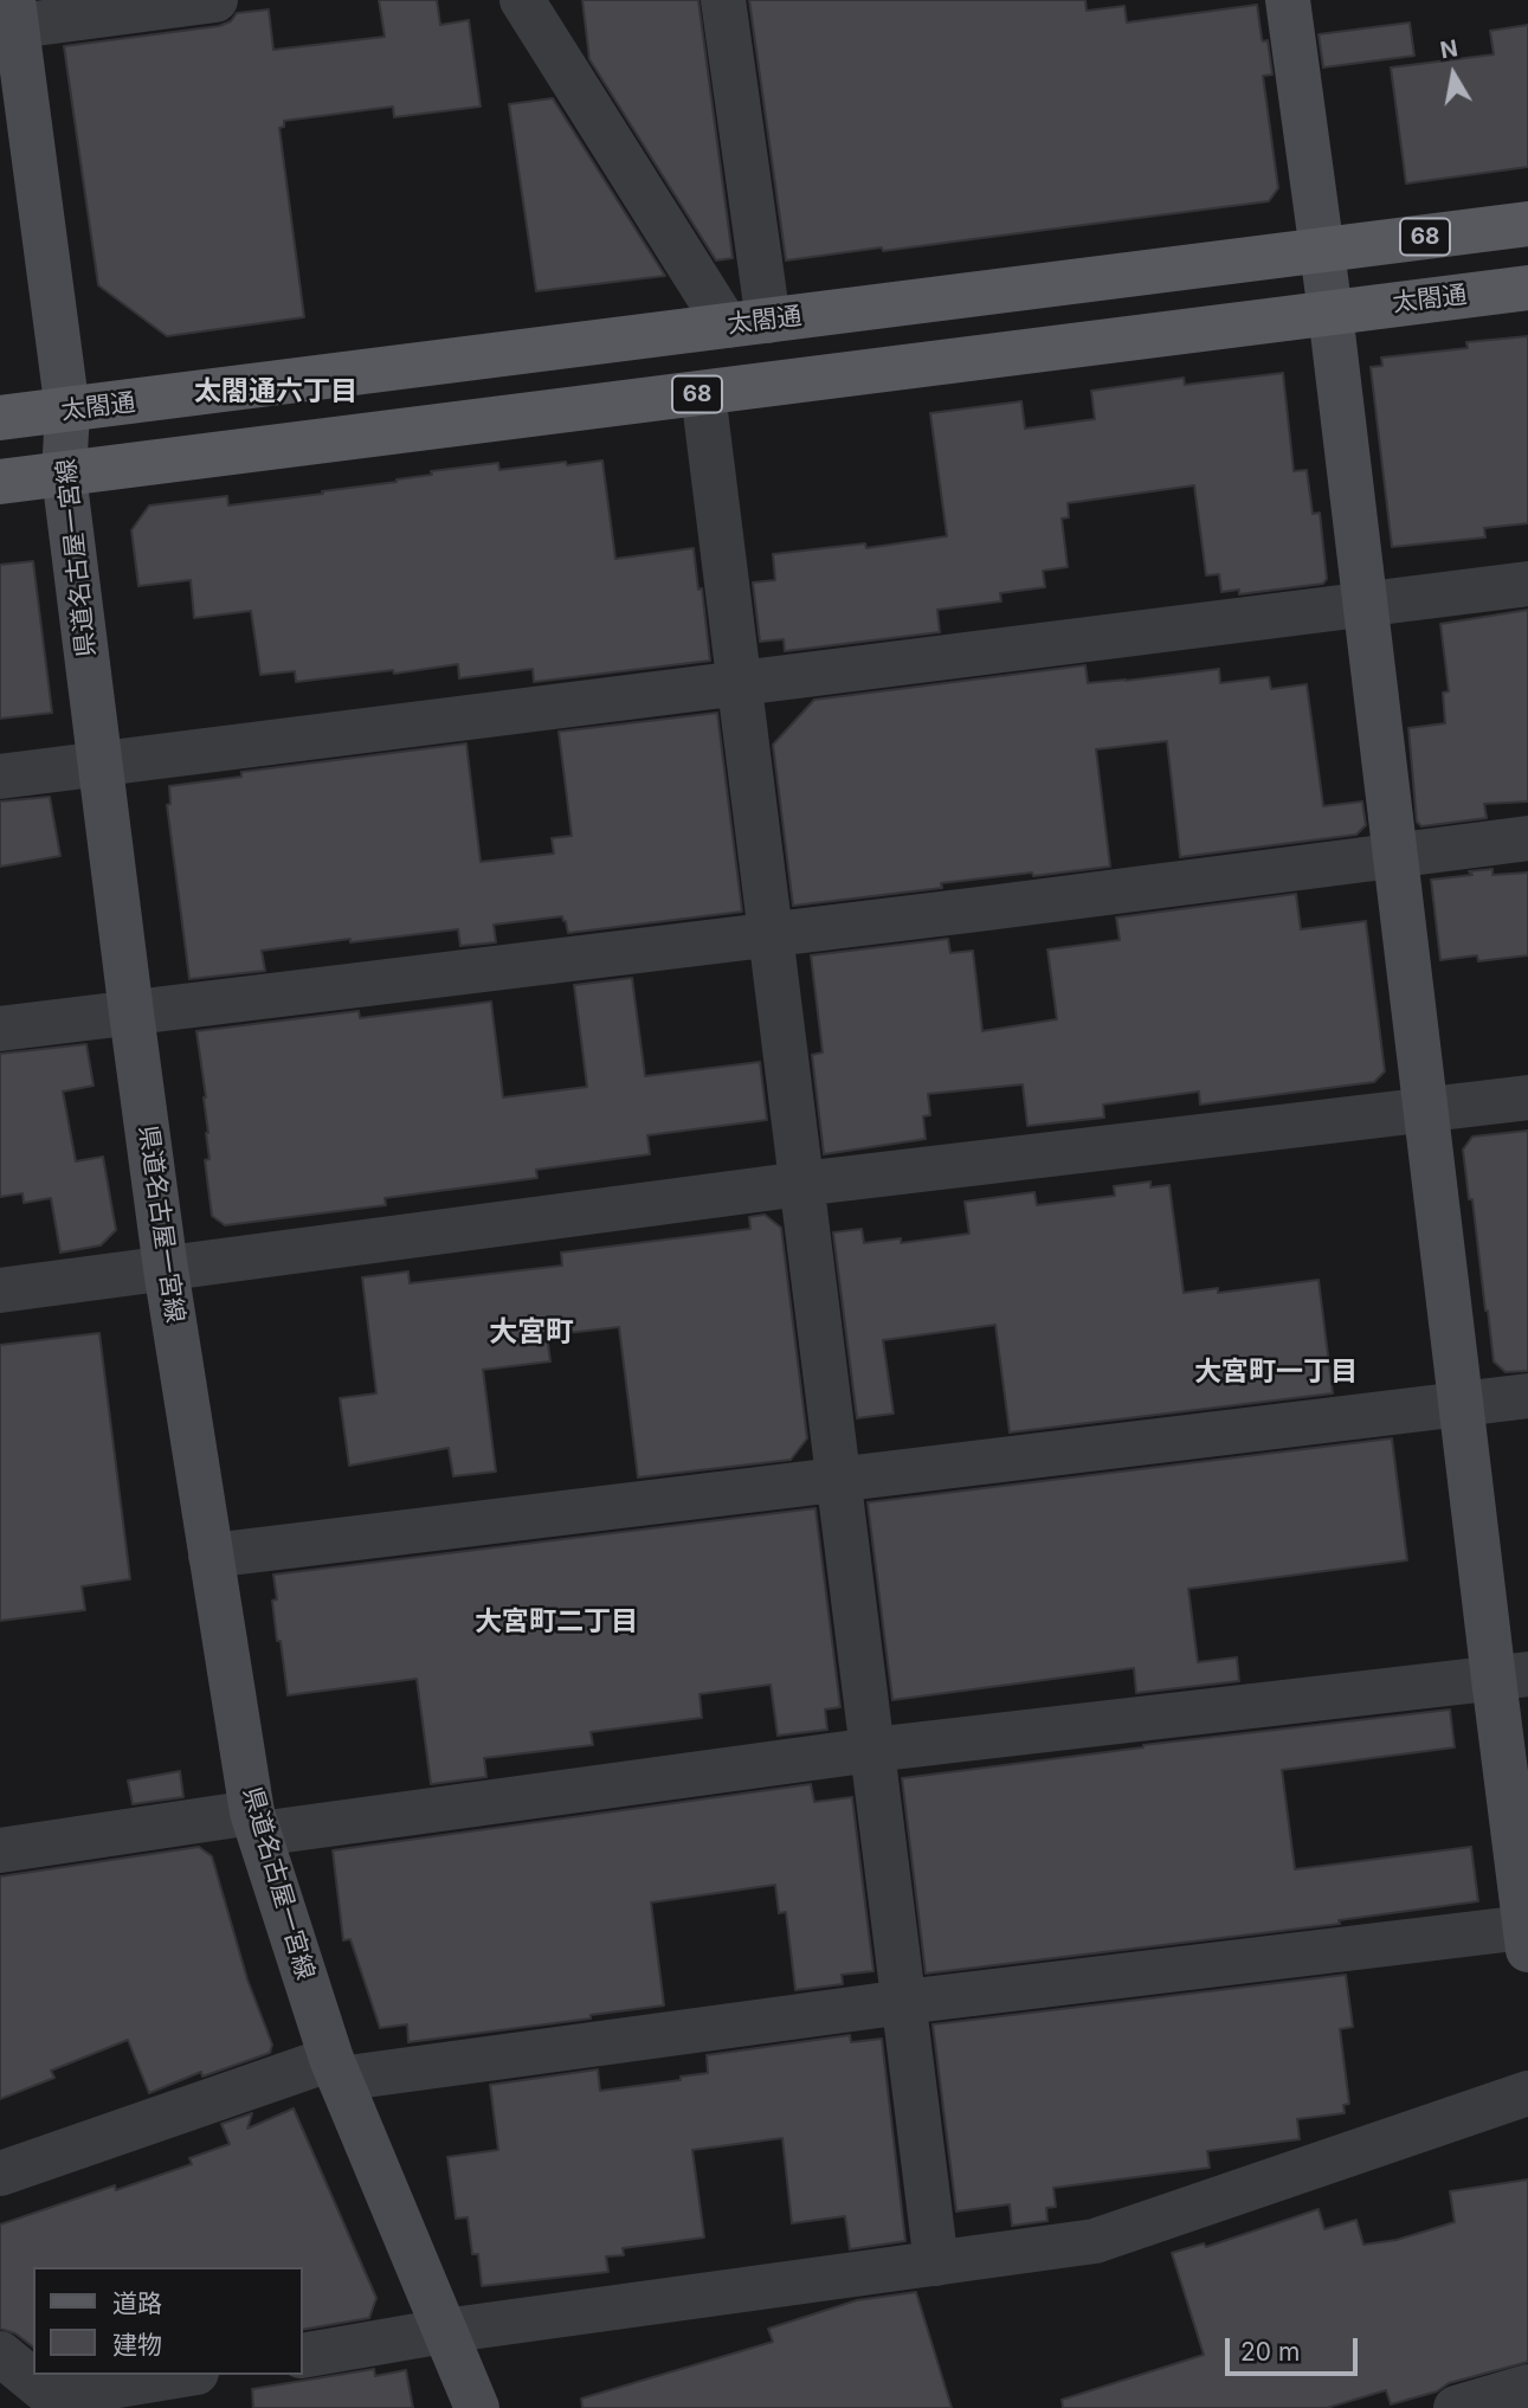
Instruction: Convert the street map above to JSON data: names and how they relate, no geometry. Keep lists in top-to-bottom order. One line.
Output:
{"streets":{"main road":["68","太閤通","県道名古屋一宮線"]},"crossings":[["太閤通","県道名古屋一宮線"]],"districts":["太閤通六丁目","大宮町","大宮町一丁目","大宮町二丁目"],"legend":["道路","建物"],"scale_bar":"20 m","north":"top"}
